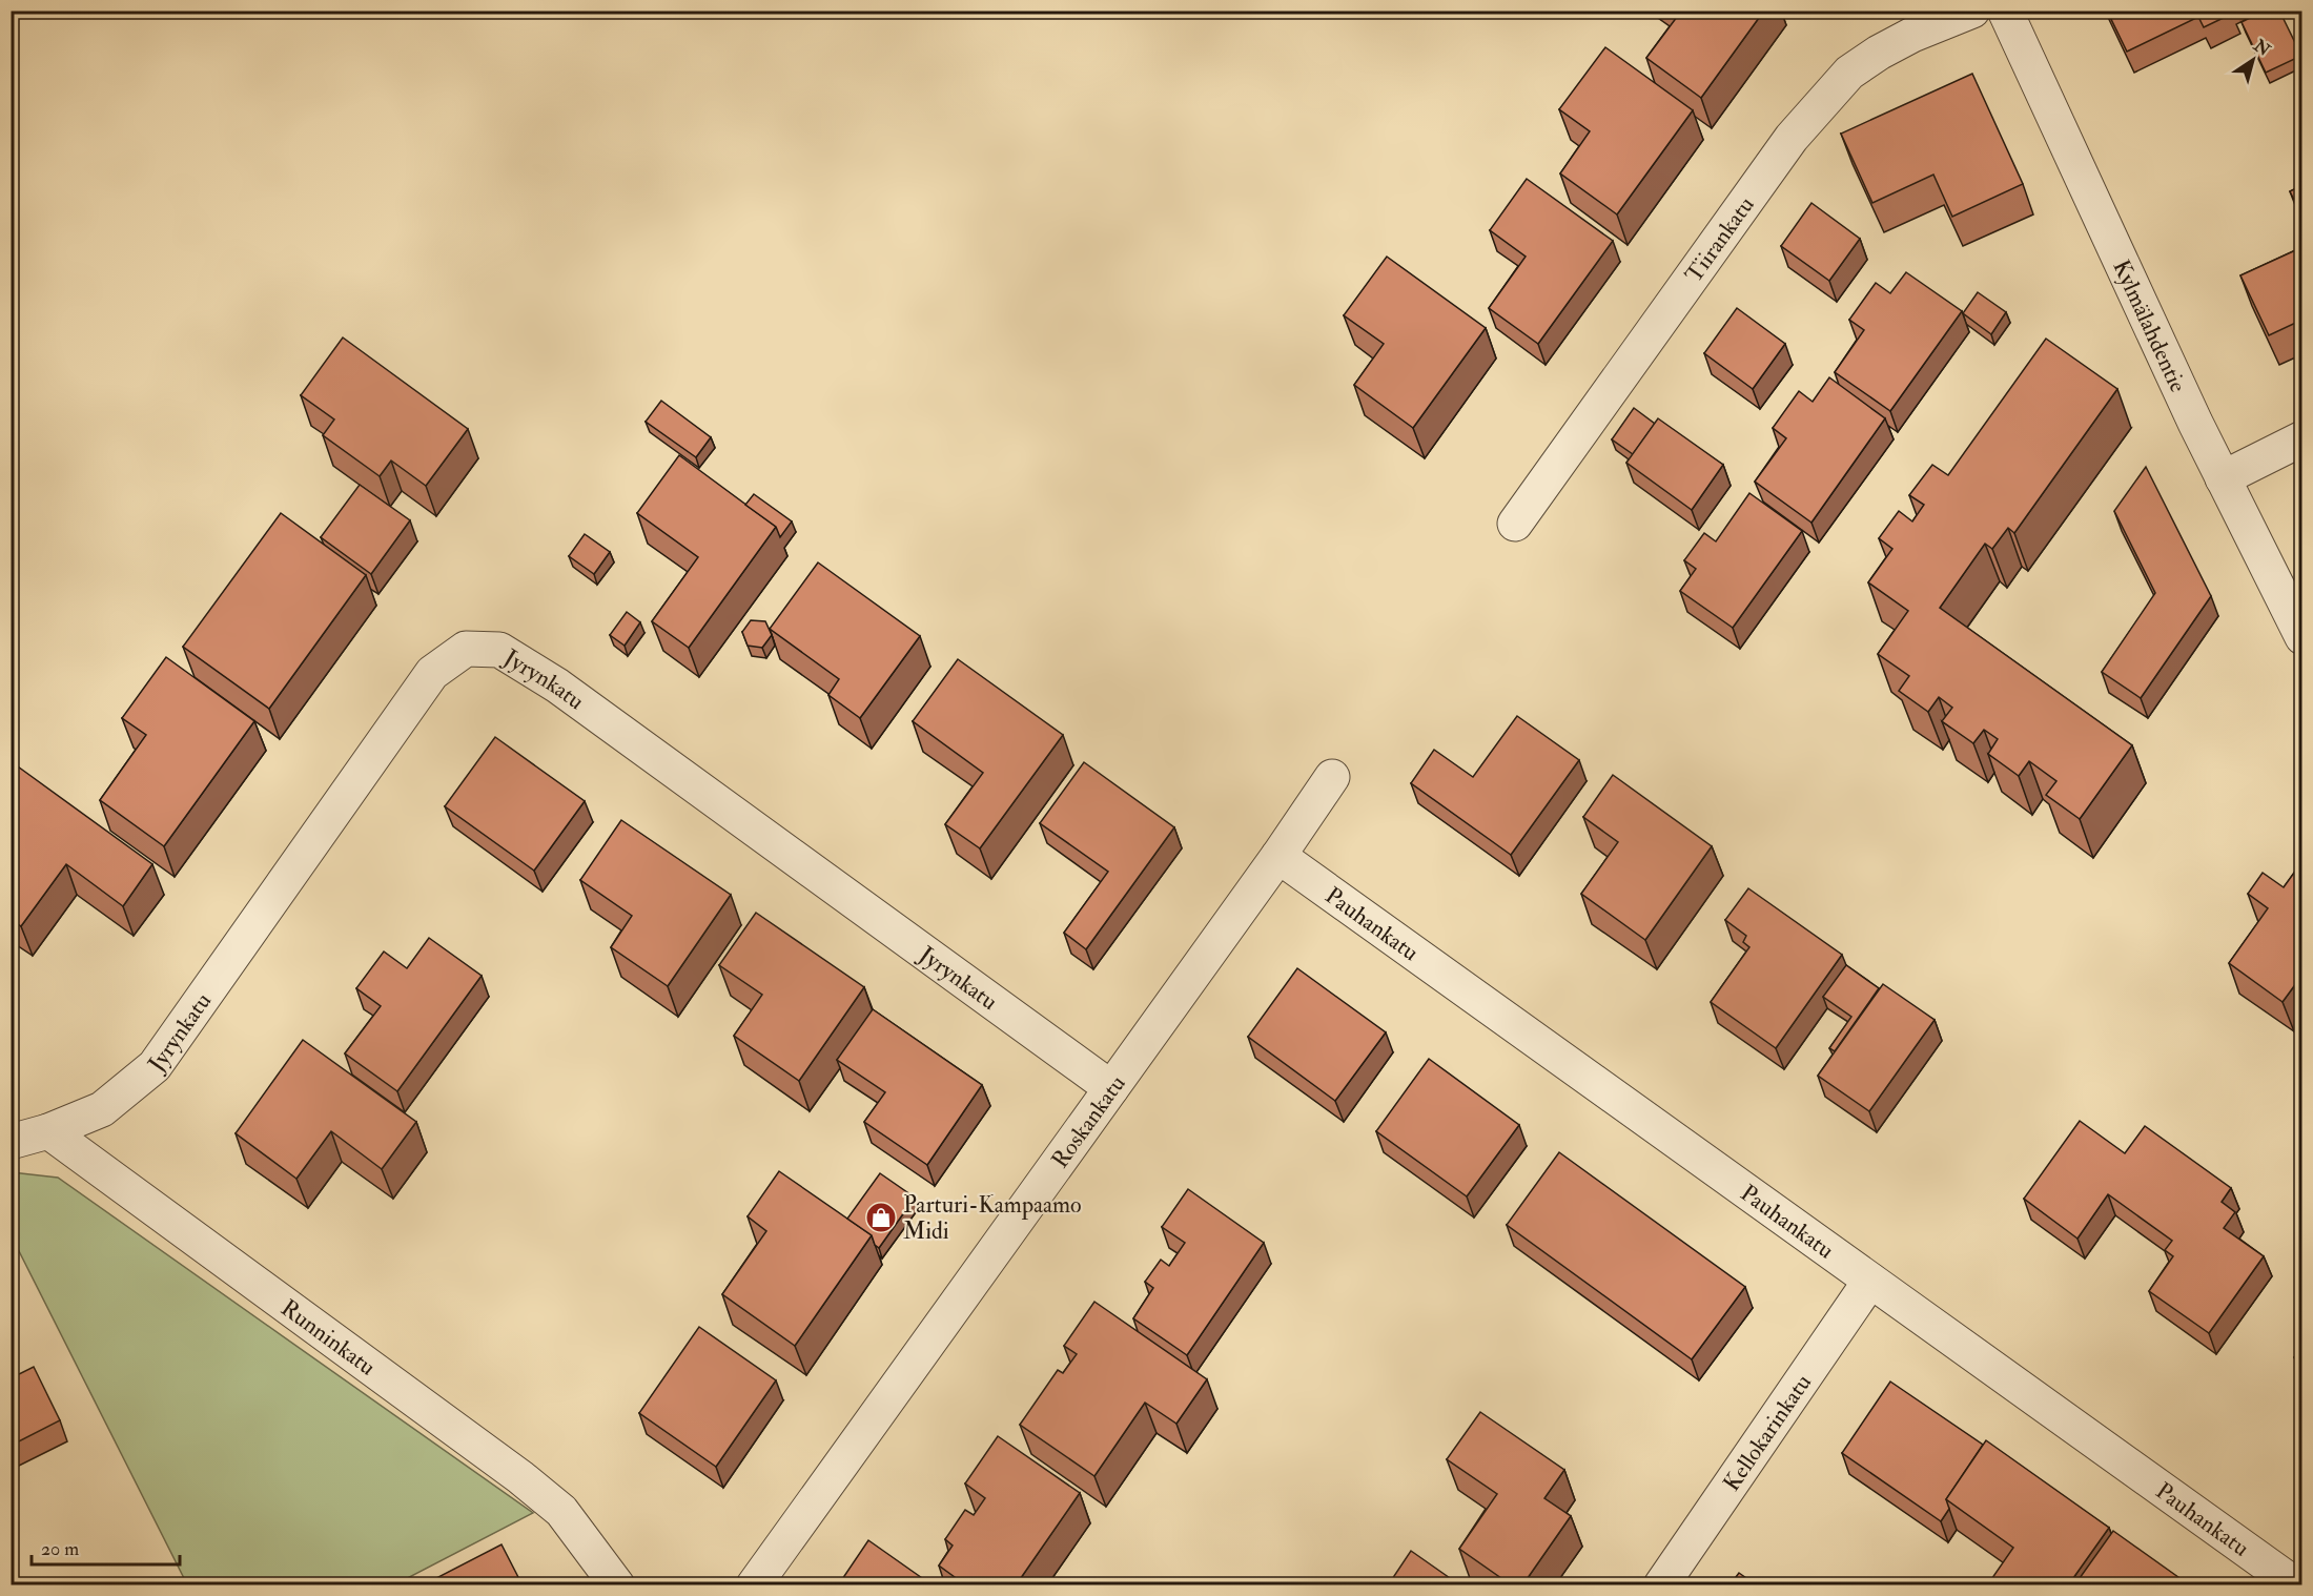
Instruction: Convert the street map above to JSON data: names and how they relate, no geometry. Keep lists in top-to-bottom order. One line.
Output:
{"streets":{"street":["Tiirankatu","Kylmälahdentie","Jyrynkatu","Pauhankatu","Roskankatu","Runninkatu","Kellokarinkatu"]},"crossings":[["Jyrynkatu","Roskankatu"],["Jyrynkatu","Runninkatu"],["Pauhankatu","Roskankatu"],["Pauhankatu","Kellokarinkatu"]],"places":{"shop":["Parturi-Kampaamo Midi"]},"scale_bar":"20 m","north":"top right"}
